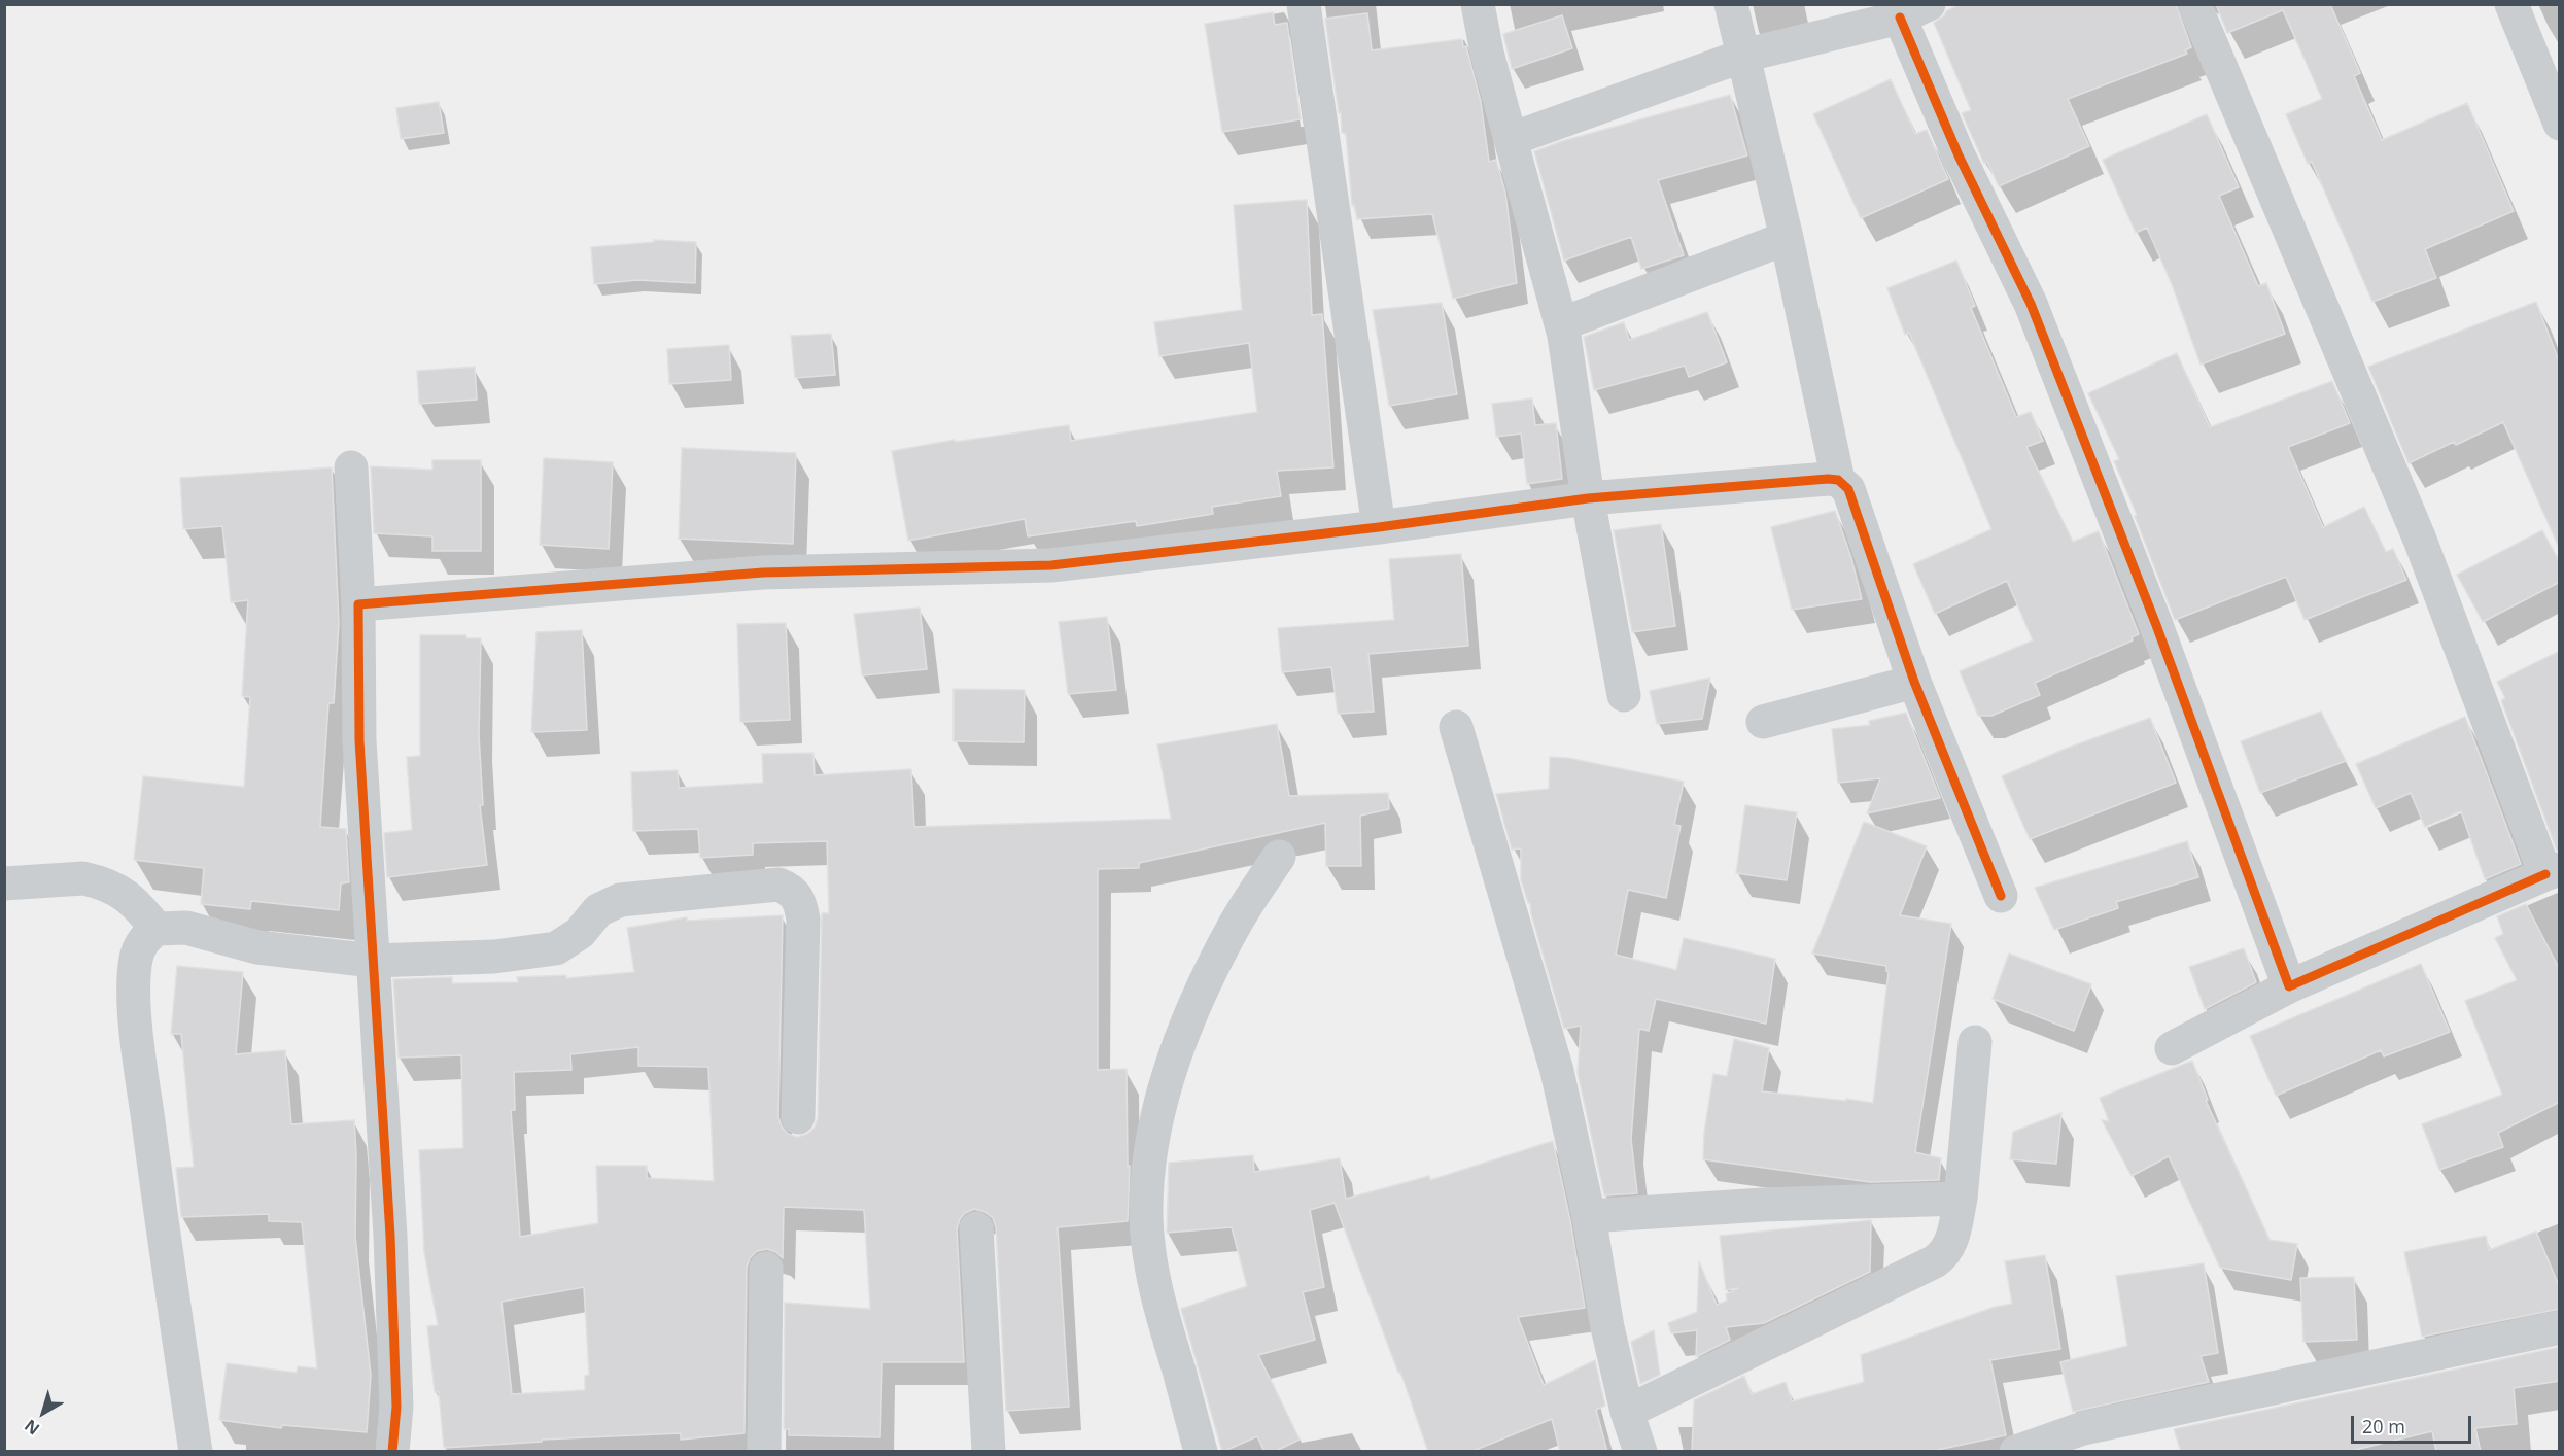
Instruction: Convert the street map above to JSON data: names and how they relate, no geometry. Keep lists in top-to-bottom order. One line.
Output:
{"scale_bar":"20 m","north":"bottom left"}
